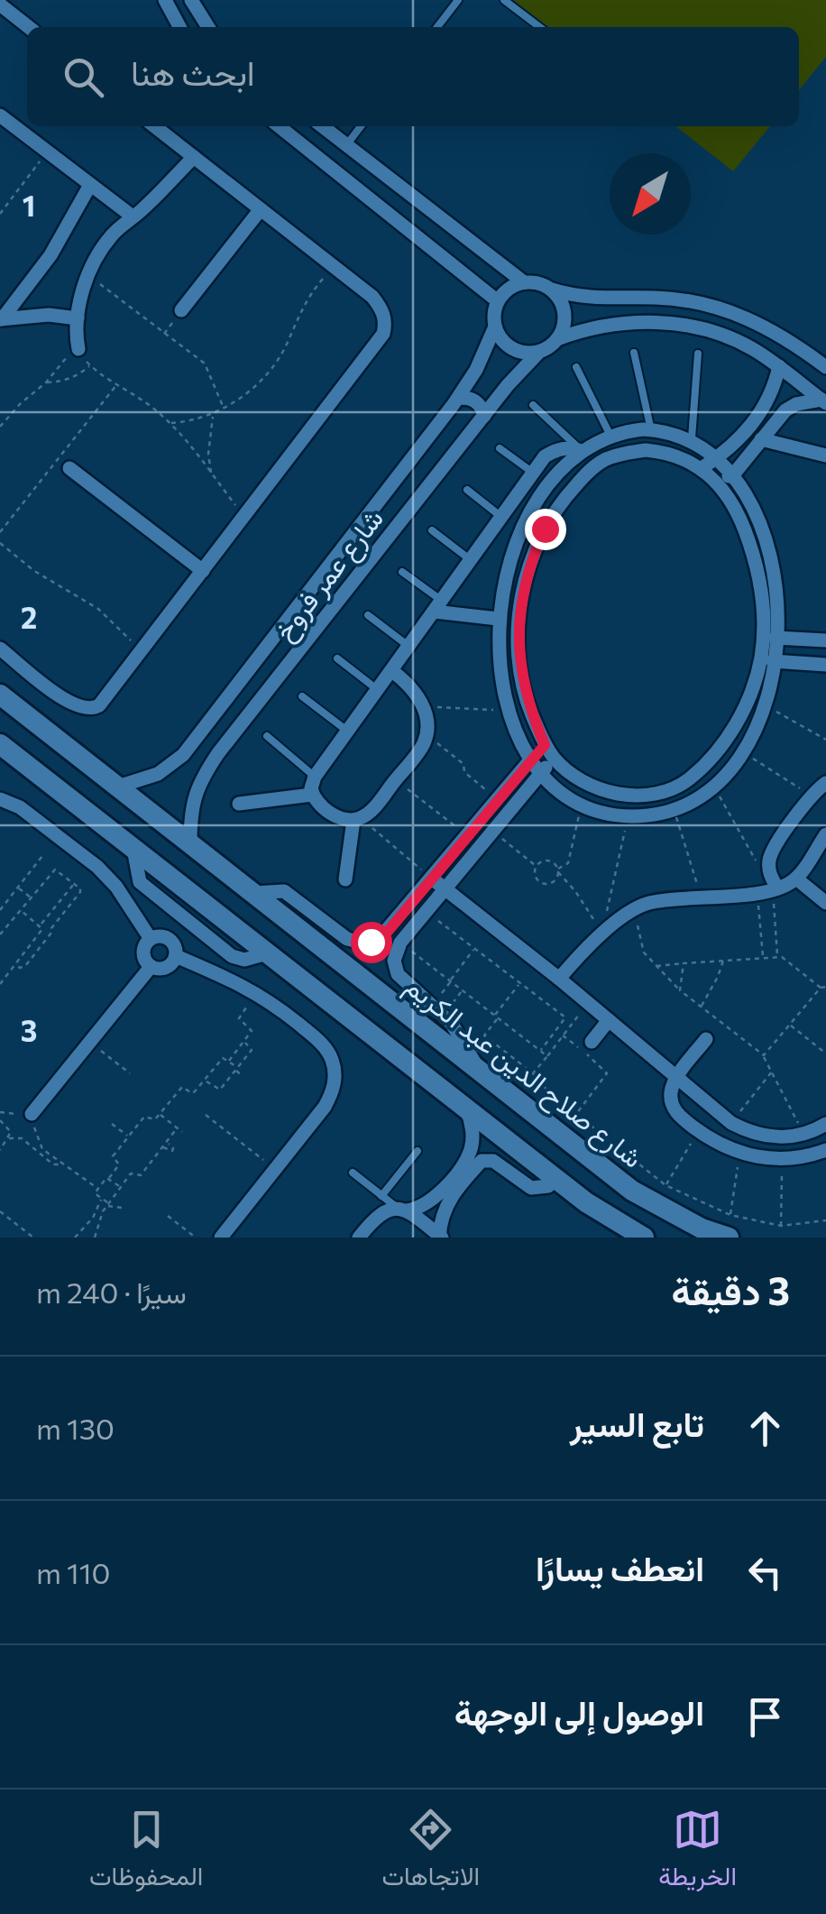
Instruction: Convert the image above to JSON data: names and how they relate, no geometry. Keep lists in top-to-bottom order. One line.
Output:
{"streets":{"main road":["شارع صلاح الدين عبد الكريم"],"street":["شارع عمر فروخ"]},"crossings":[["شارع عمر فروخ","شارع صلاح الدين عبد الكريم"]],"north":"bottom left","page":{"search":"ابحث هنا","heading":["3 دقيقة","سيرًا · 240 m"],"list":[["تابع السير","130 m"],["انعطف يسارًا","110 m"],"الوصول إلى الوجهة"],"nav":["الخريطة","الاتجاهات","المحفوظات"]},"grid":{"rows":["1","2","3"]}}
